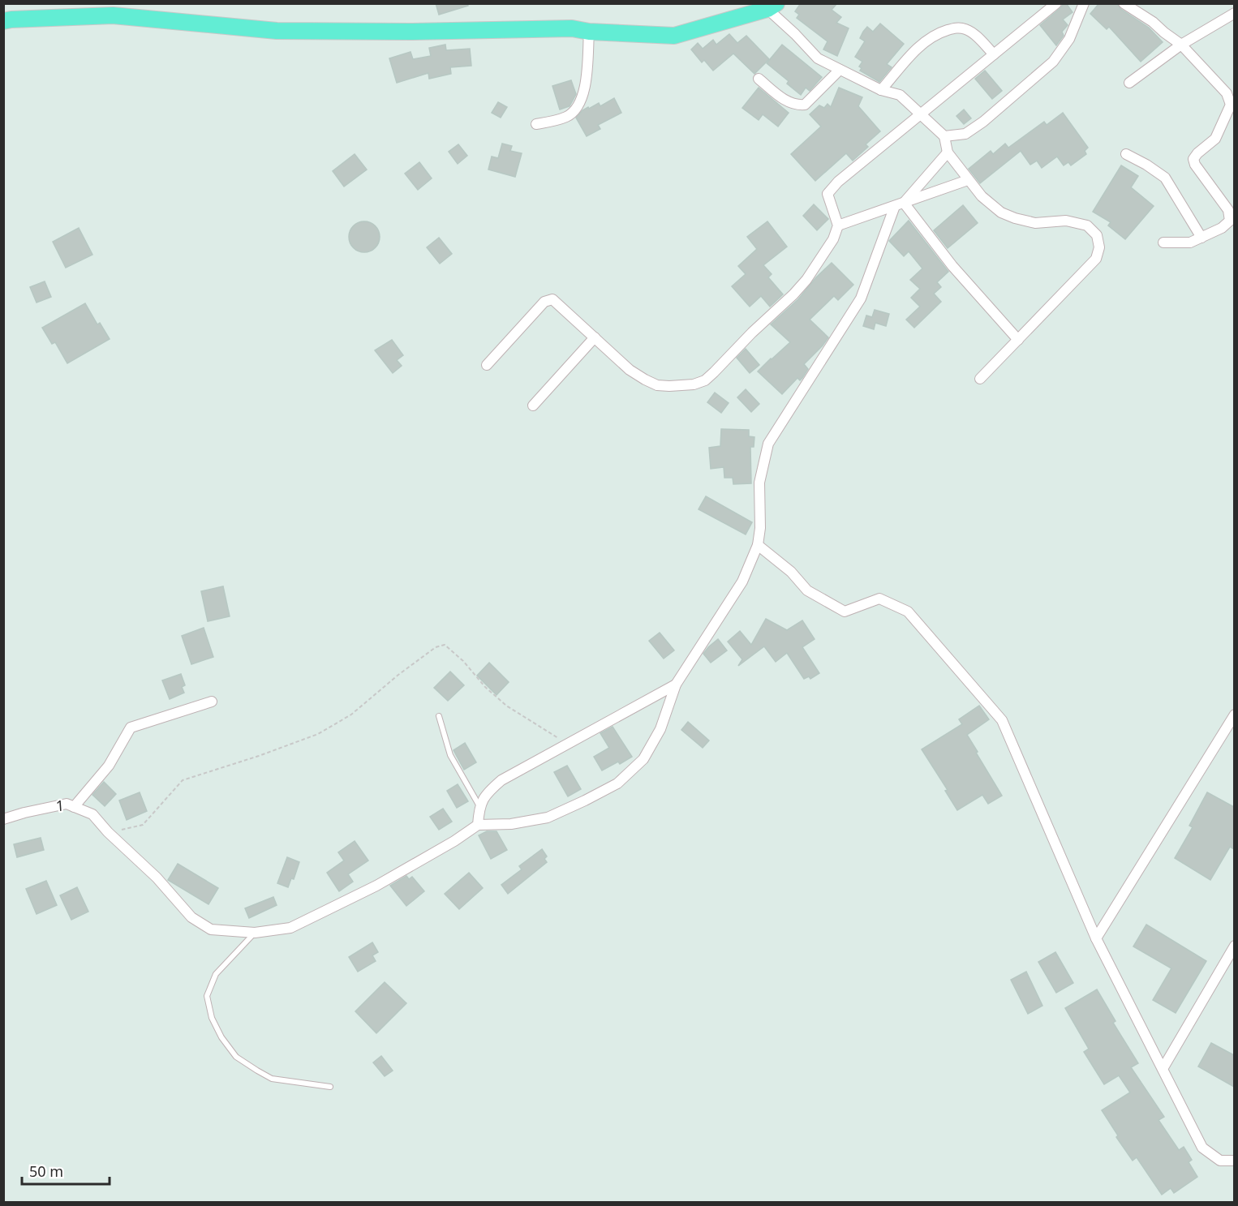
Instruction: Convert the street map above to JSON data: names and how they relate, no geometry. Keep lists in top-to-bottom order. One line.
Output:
{"streets":{"street":["1"]},"scale_bar":"50 m"}
